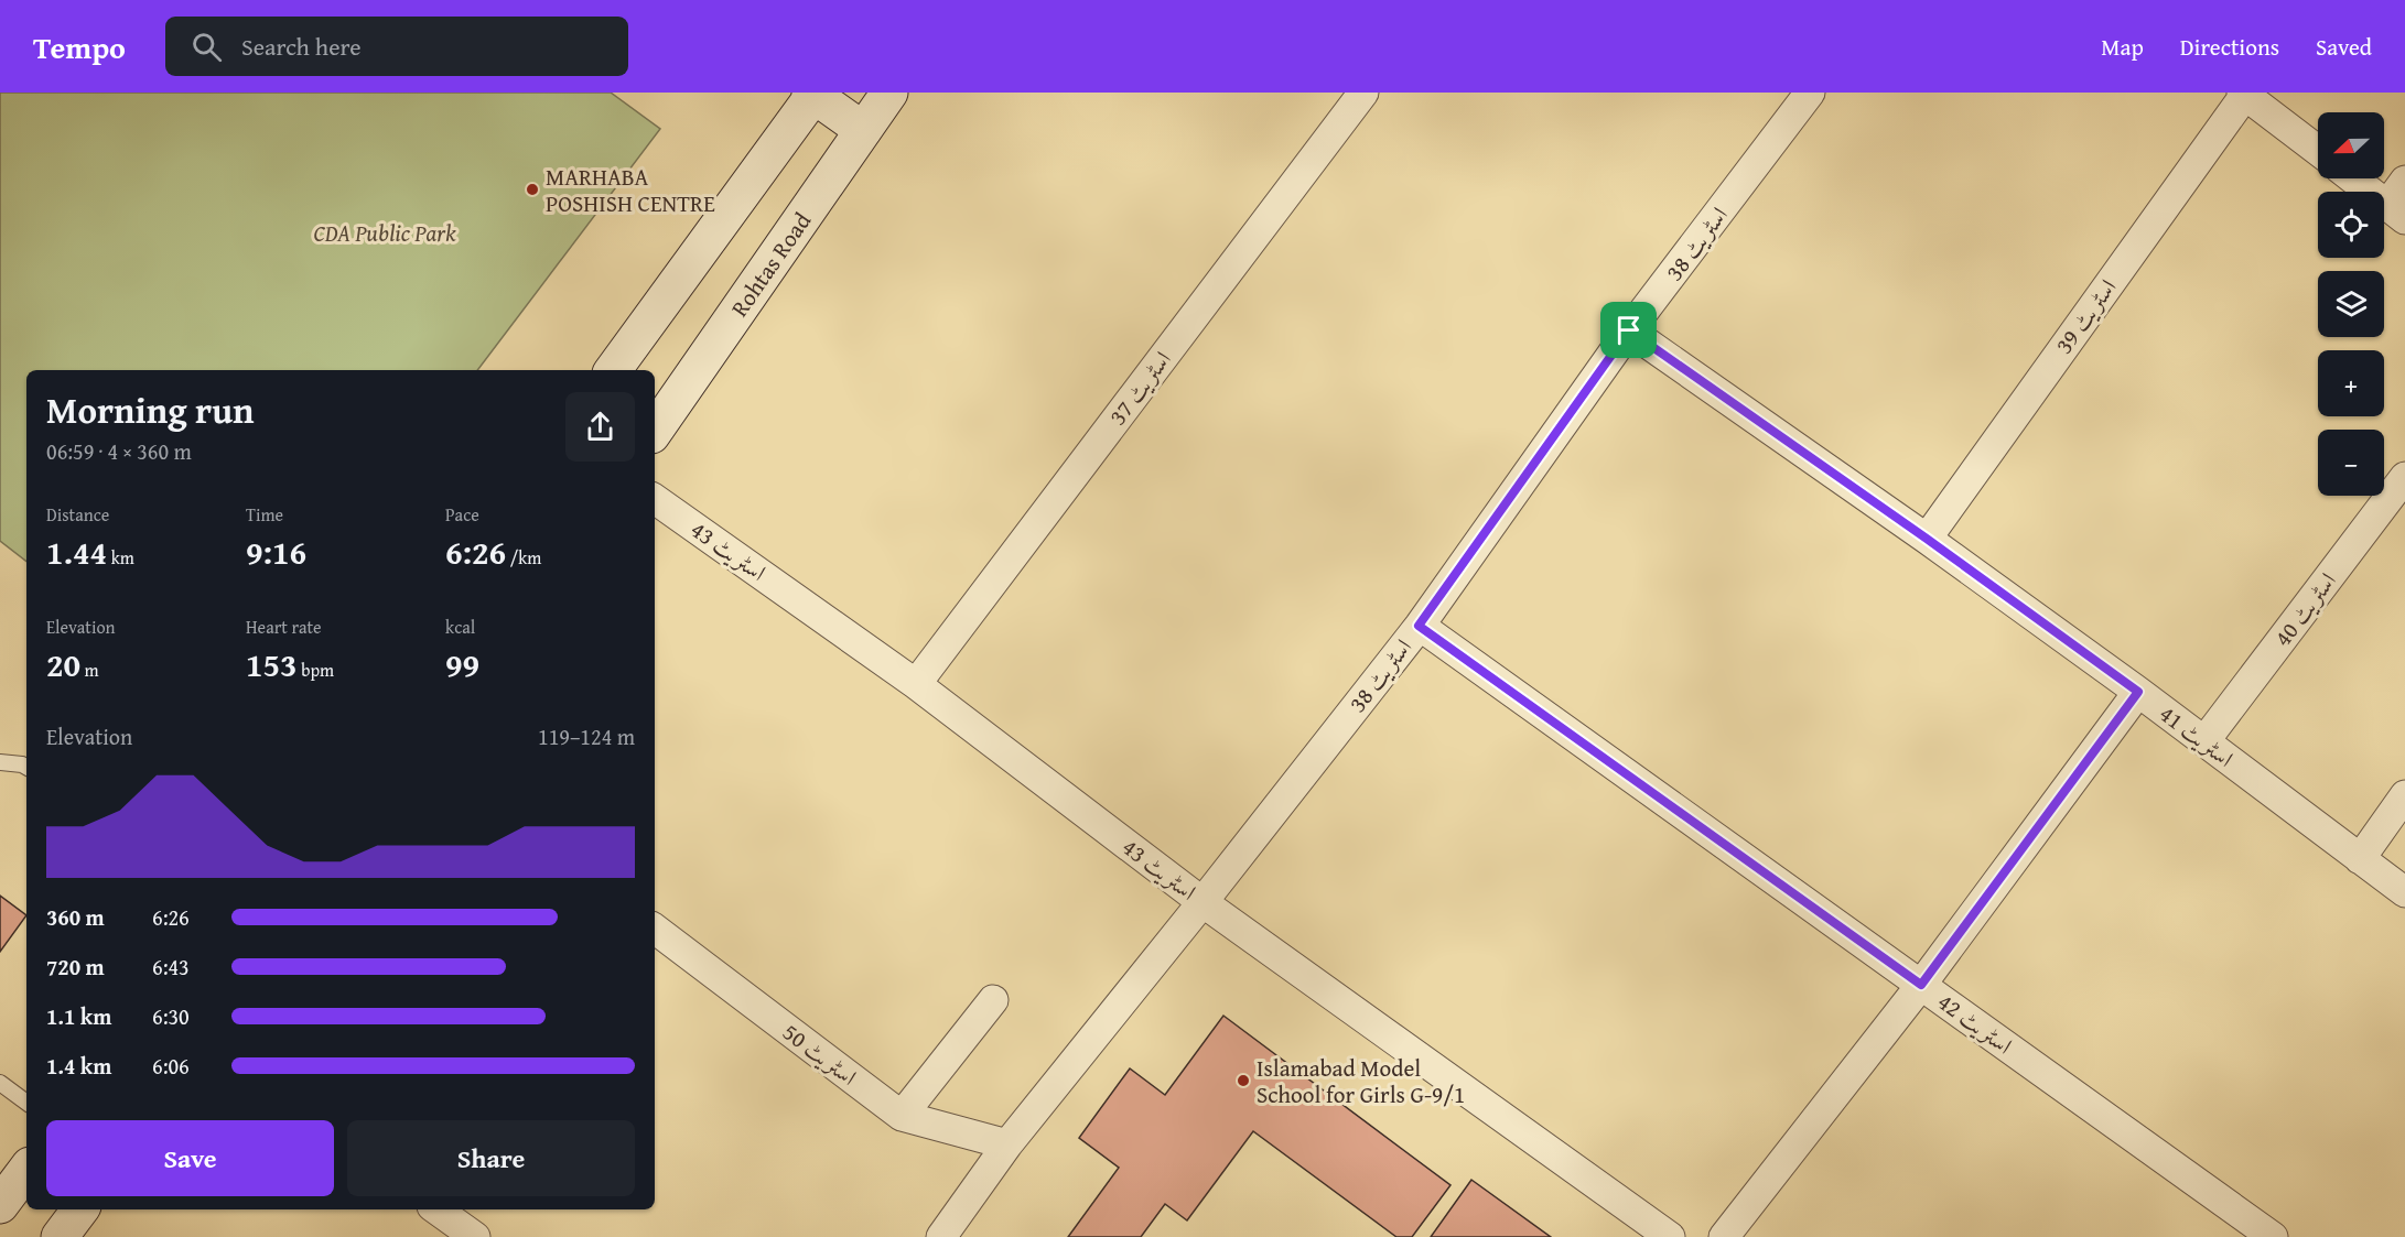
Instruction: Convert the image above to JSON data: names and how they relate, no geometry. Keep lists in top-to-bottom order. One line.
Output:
{"streets":{"main road":["Rohtas Road"],"street":["اسٹریٹ 38","اسٹریٹ 39","اسٹریٹ 37","اسٹریٹ 43","اسٹریٹ 40","اسٹریٹ 41","اسٹریٹ 42","اسٹریٹ 50"]},"crossings":[["اسٹریٹ 38","اسٹریٹ 43"],["اسٹریٹ 38","اسٹریٹ 41"],["اسٹریٹ 38","اسٹریٹ 42"],["اسٹریٹ 38","اسٹریٹ 50"],["اسٹریٹ 39","اسٹریٹ 41"],["اسٹریٹ 37","اسٹریٹ 43"],["اسٹریٹ 40","اسٹریٹ 41"]],"parks":["CDA Public Park"],"places":["MARHABA POSHISH CENTRE","Islamabad Model School for Girls G-9/1"],"north":"left","page":{"header":"Tempo","search":"Search here","nav":["Map","Directions","Saved"],"map_buttons":["+","−"],"heading":["Morning run","06:59 · 4 × 360 m"],"stats":[["Distance","1.44 km"],["Time","9:16"],["Pace","6:26 /km"],["Elevation","20 m"],["Heart rate","153 bpm"],["kcal","99"]],"chart":["Elevation","119–124 m"],"list":[{"name":"360 m","note":"6:26"},{"name":"720 m","note":"6:43"},{"name":"1.1 km","note":"6:30"},{"name":"1.4 km","note":"6:06"}],"buttons":["Save","Share"]}}
